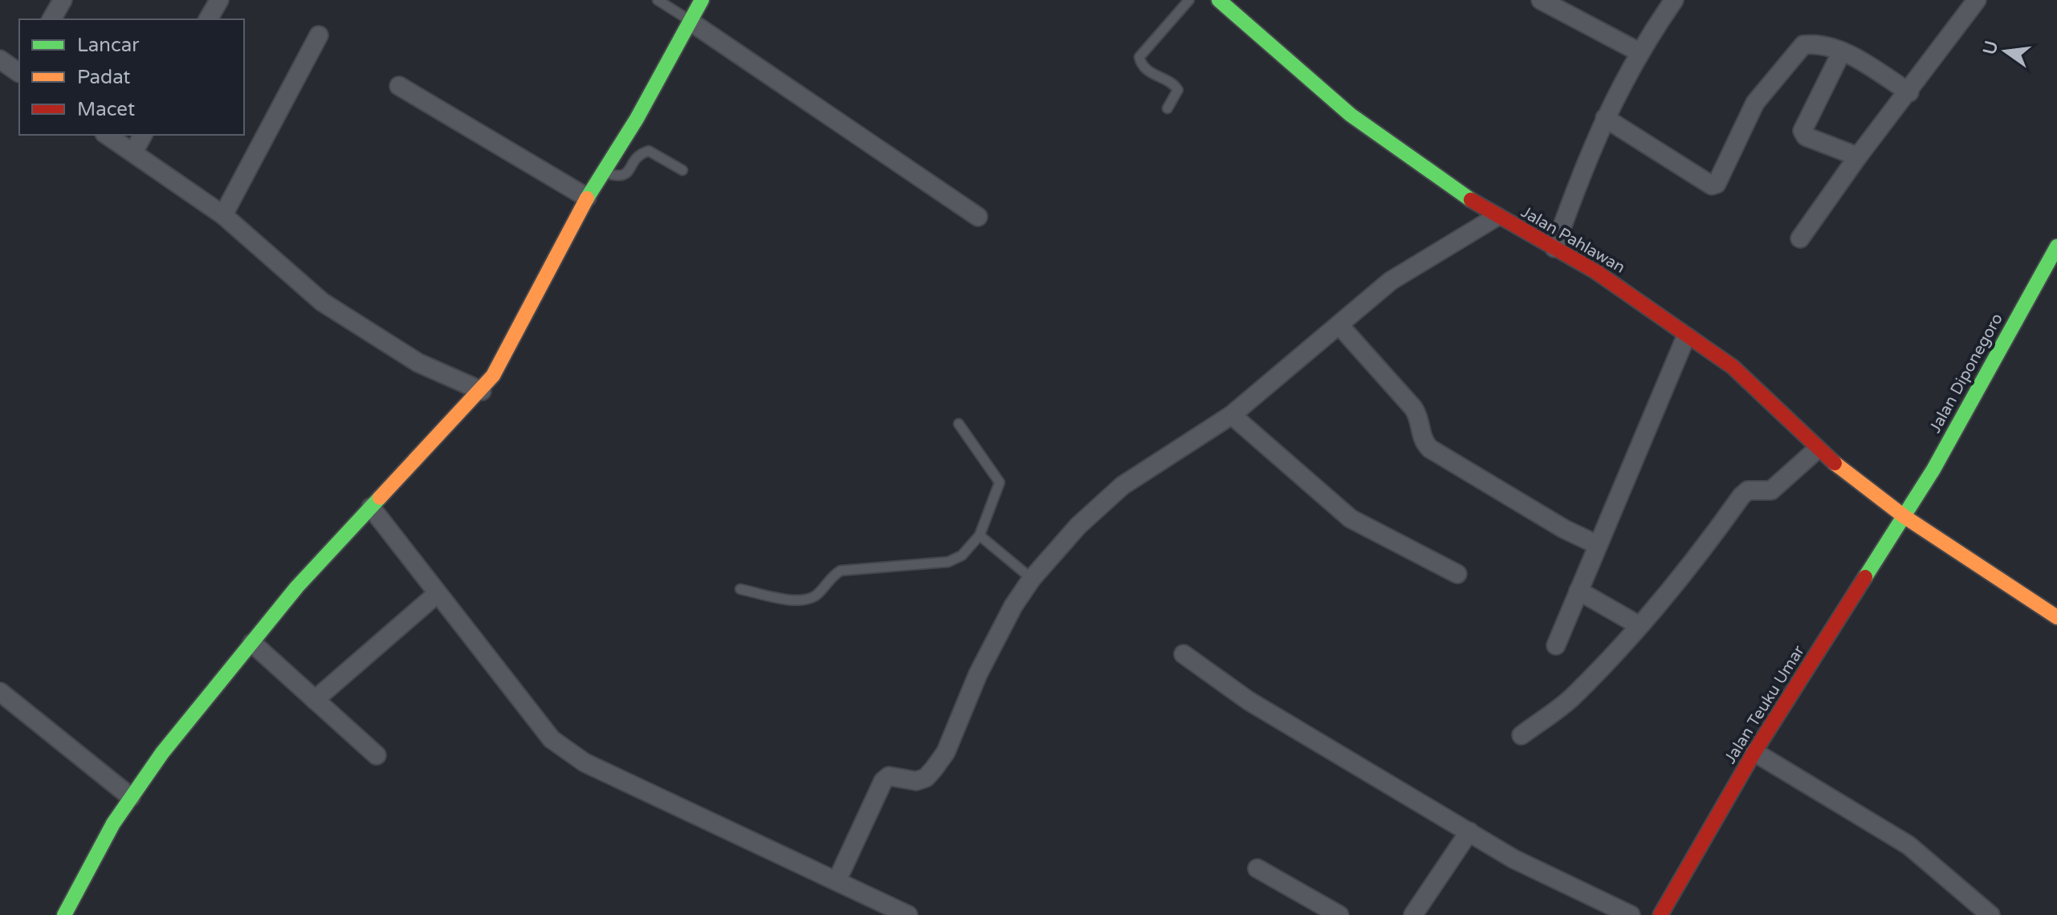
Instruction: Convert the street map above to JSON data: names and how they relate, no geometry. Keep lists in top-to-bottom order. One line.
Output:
{"streets":{"main road":["Jalan Pahlawan","Jalan Diponegoro","Jalan Teuku Umar"]},"crossings":[["Jalan Pahlawan","Jalan Diponegoro"],["Jalan Pahlawan","Jalan Teuku Umar"],["Jalan Diponegoro","Jalan Teuku Umar"]],"legend":["Lancar","Padat","Macet"],"north":"left"}
